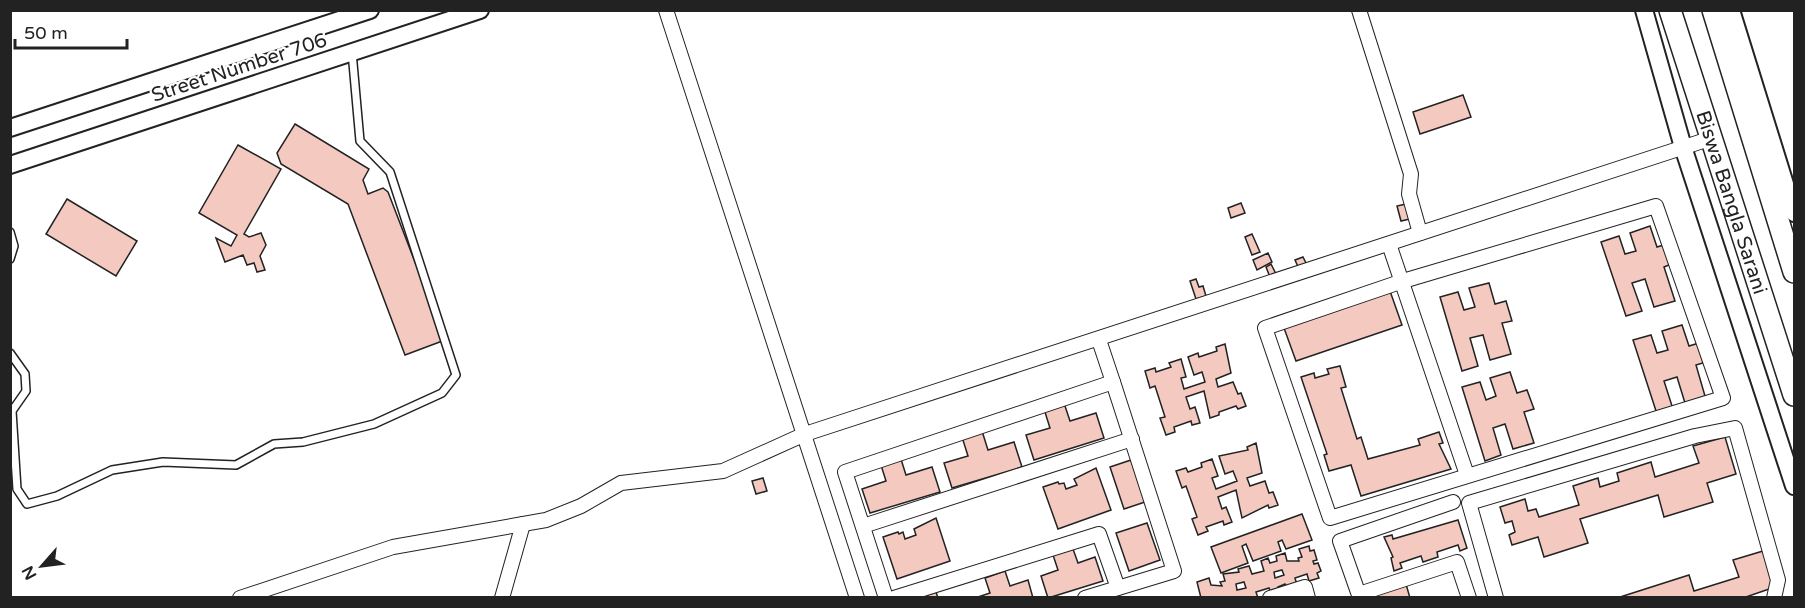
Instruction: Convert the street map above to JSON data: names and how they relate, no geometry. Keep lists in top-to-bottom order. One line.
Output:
{"streets":{"main road":["Biswa Bangla Sarani"],"street":["Street Number 706"]},"scale_bar":"50 m","north":"bottom left"}
